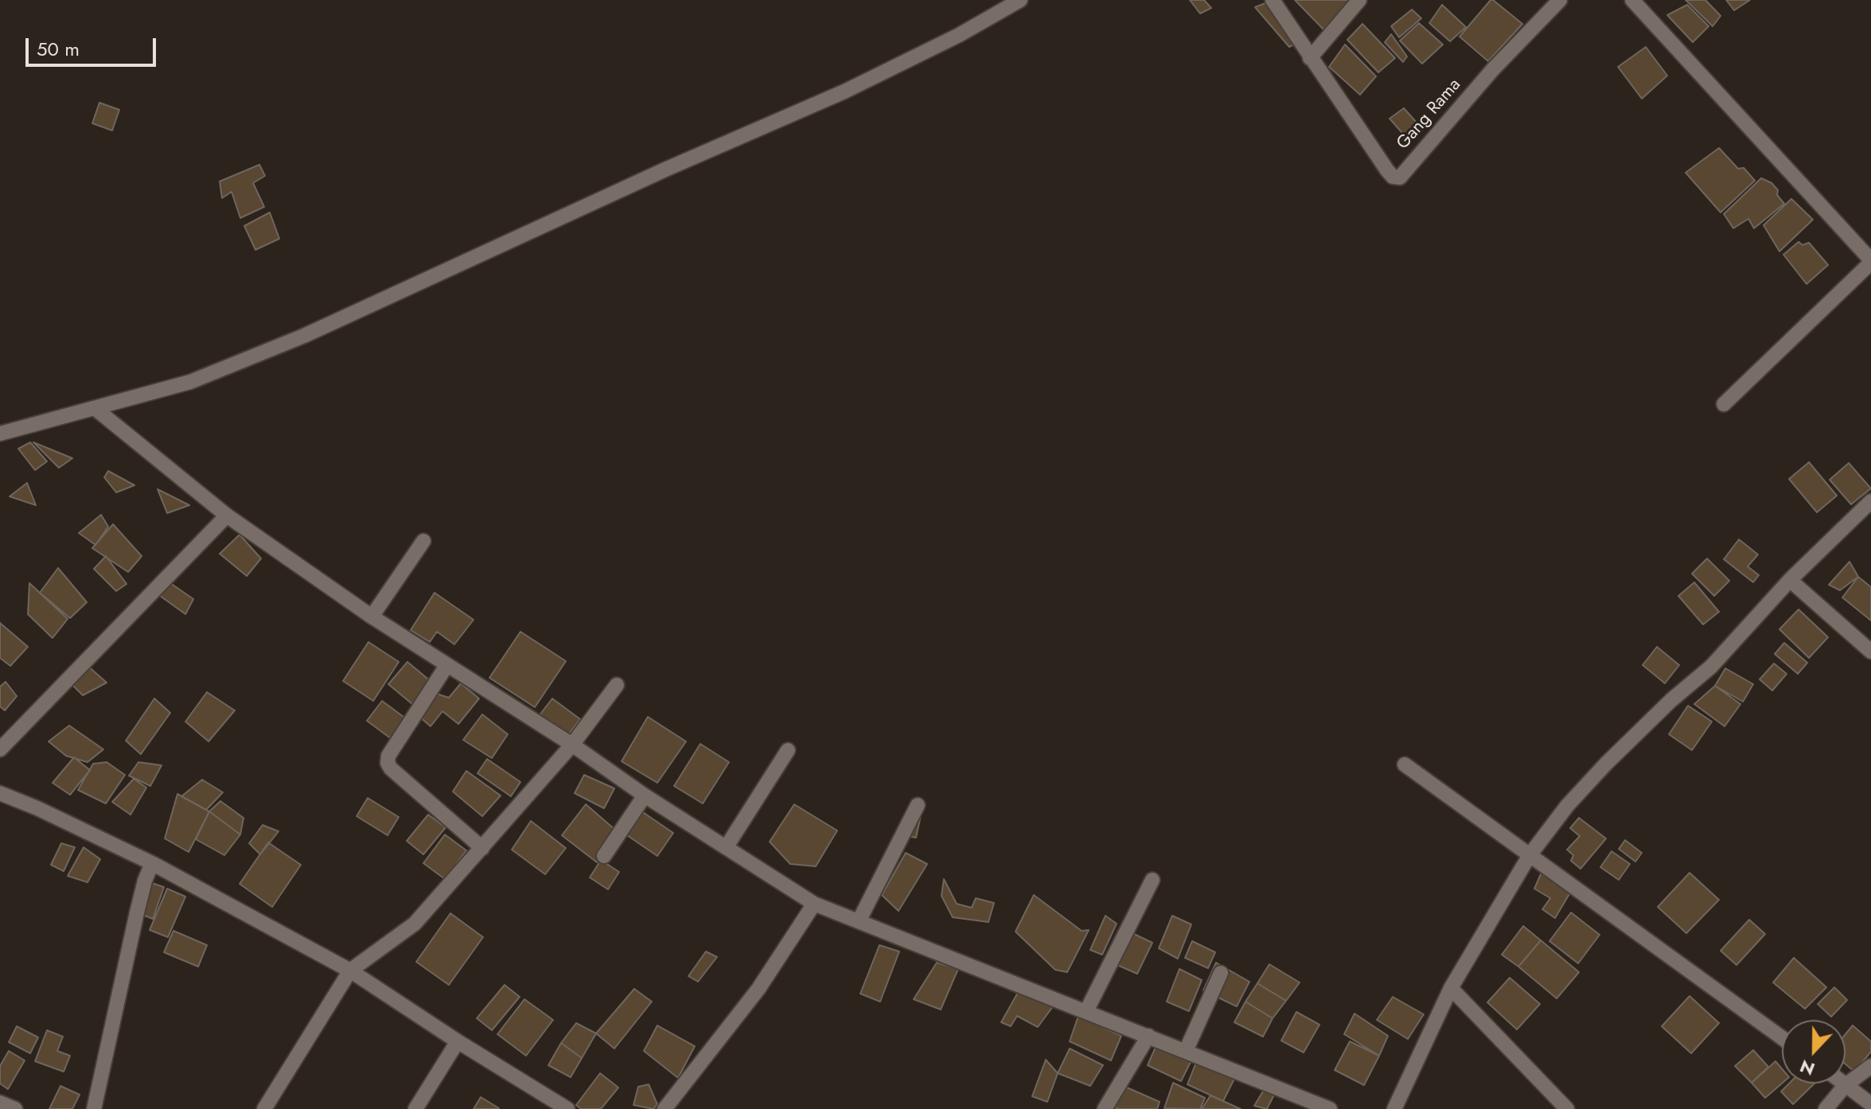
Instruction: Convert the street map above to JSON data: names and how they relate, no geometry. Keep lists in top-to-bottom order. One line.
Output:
{"streets":{"street":["Gang Rama"]},"scale_bar":"50 m","north":"bottom"}
